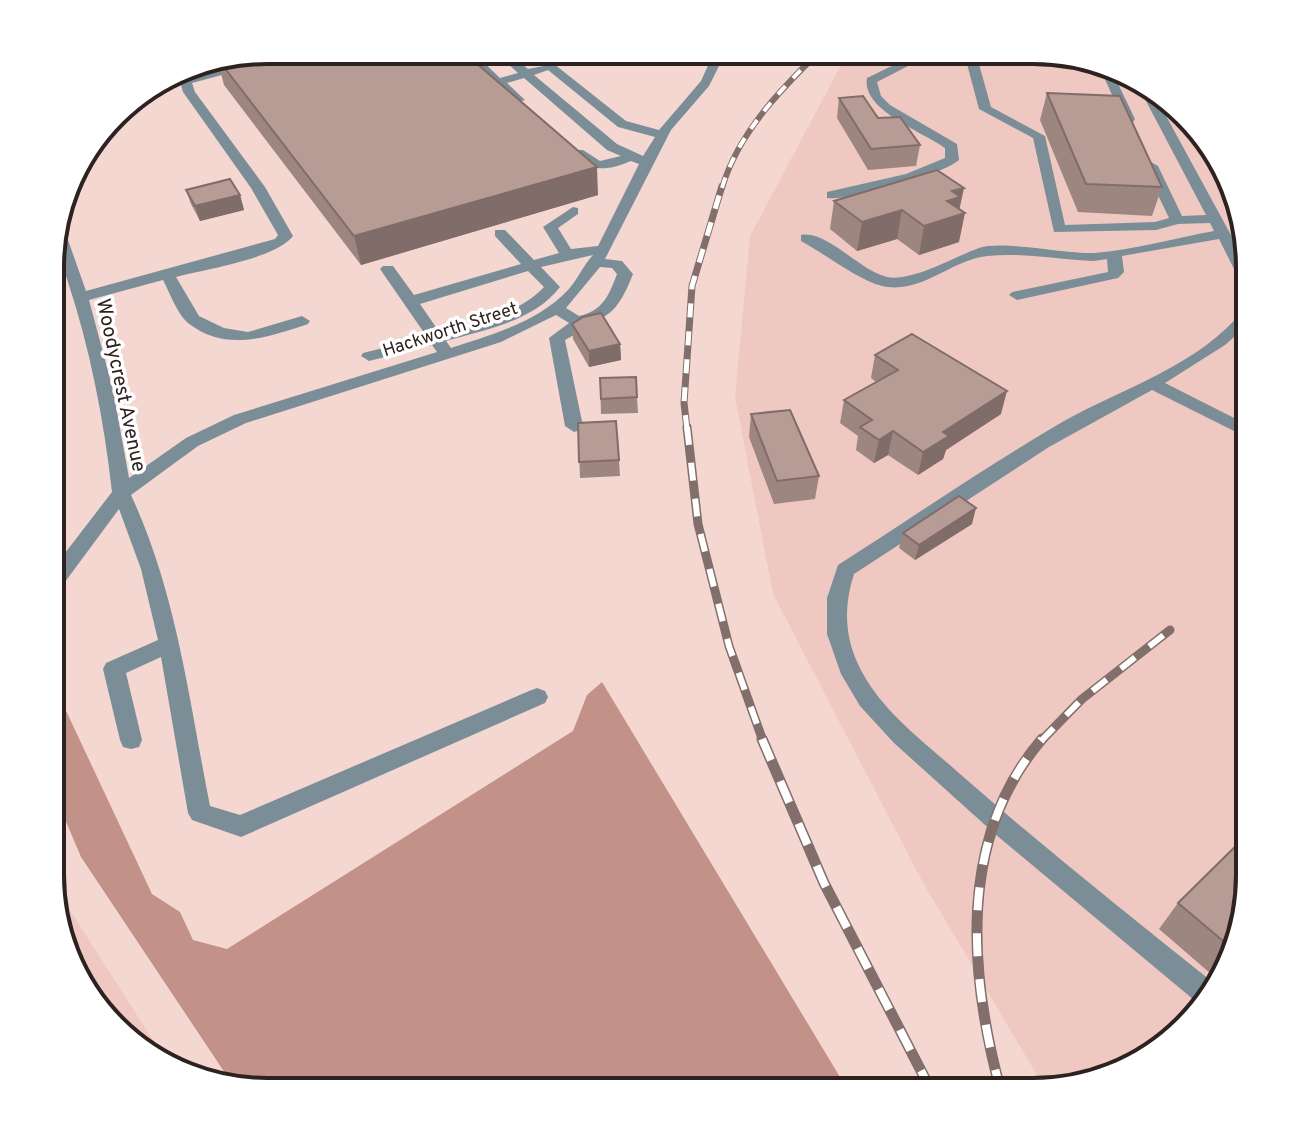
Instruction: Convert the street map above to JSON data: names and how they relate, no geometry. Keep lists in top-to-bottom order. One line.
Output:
{"streets":{"street":["Hackworth Street","Woodycrest Avenue"]},"crossings":[["Hackworth Street","Woodycrest Avenue"]]}
